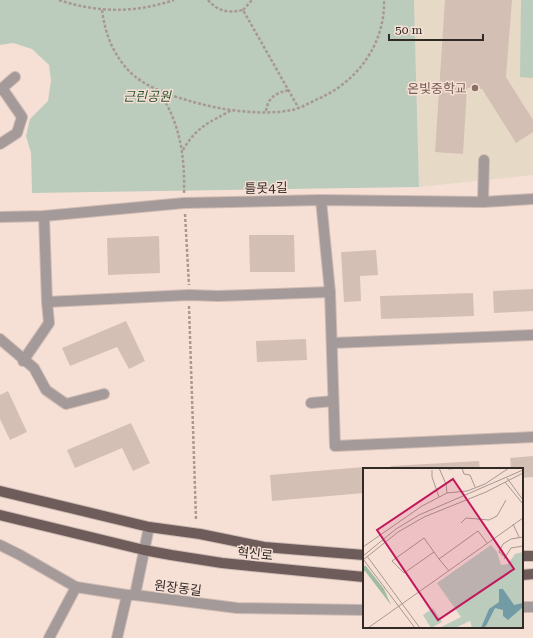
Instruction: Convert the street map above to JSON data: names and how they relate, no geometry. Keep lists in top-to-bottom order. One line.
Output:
{"streets":{"main road":["혁신로"],"street":["틀못4길","원장동길"]},"parks":["근린공원"],"places":["온빛중학교"],"scale_bar":"50 m"}
